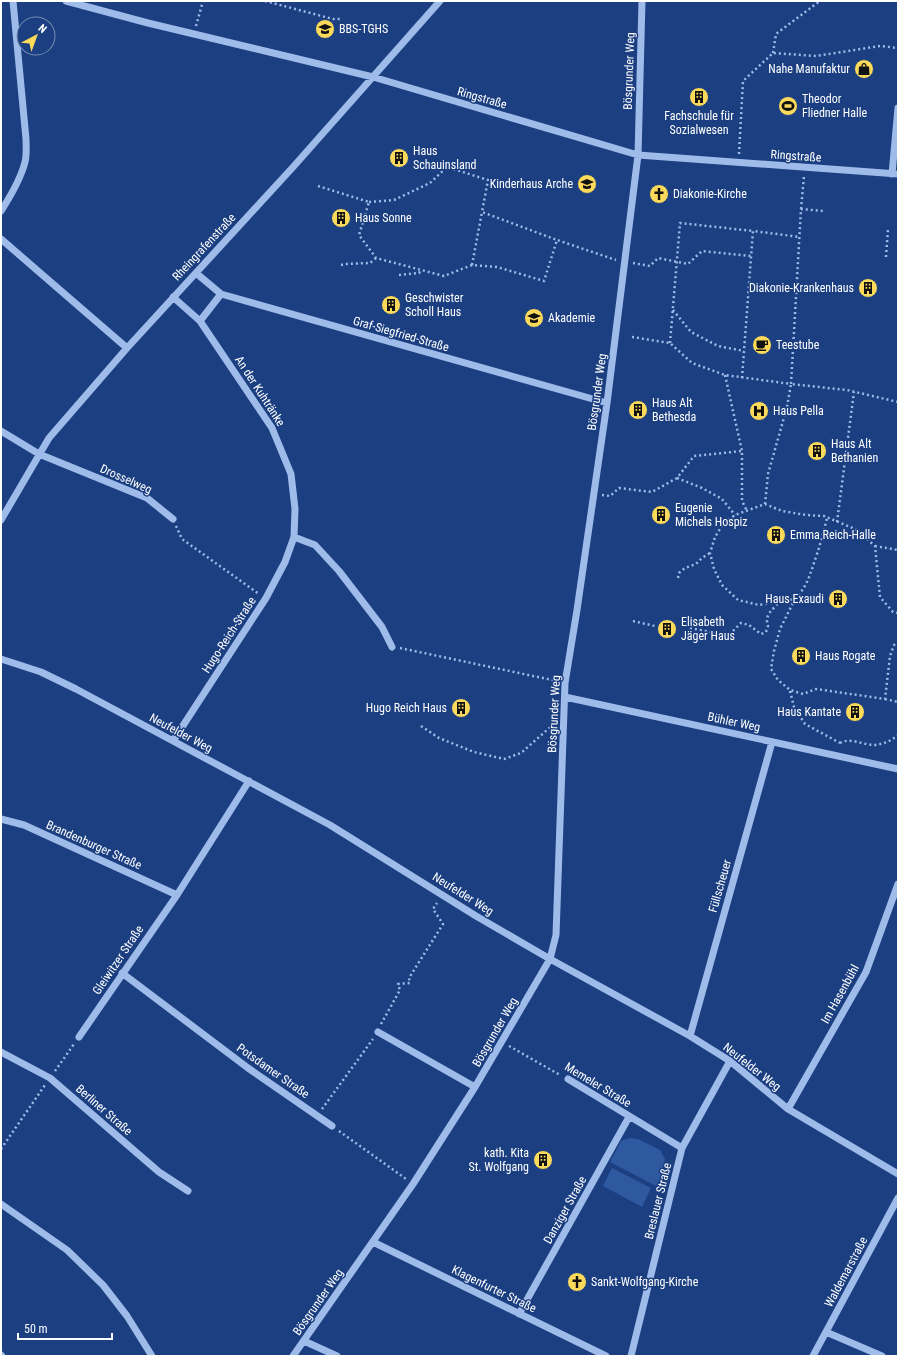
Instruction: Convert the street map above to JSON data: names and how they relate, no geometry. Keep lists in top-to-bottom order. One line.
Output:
{"streets":{"street":["Bösgrunder Weg","Ringstraße","Rheingrafenstraße","Graf-Siegfried-Straße","An der Kuhtränke","Drosselweg","Hugo-Reich-Straße","Bühler Weg","Neufelder Weg","Brandenburger Straße","Füllscheuer","Gleiwitzer Straße","Im Hasenbühl","Potsdamer Straße","Memeler Straße","Berliner Straße","Breslauer Straße","Danziger Straße","Waldemarstraße","Klagenfurter Straße"]},"crossings":[["Bösgrunder Weg","Ringstraße"],["Bösgrunder Weg","Graf-Siegfried-Straße"],["Bösgrunder Weg","Bühler Weg"],["Bösgrunder Weg","Neufelder Weg"],["Bösgrunder Weg","Memeler Straße"],["Bösgrunder Weg","Klagenfurter Straße"],["Ringstraße","Rheingrafenstraße"],["Rheingrafenstraße","Graf-Siegfried-Straße"],["Rheingrafenstraße","An der Kuhtränke"],["Rheingrafenstraße","Drosselweg"],["An der Kuhtränke","Hugo-Reich-Straße"],["Hugo-Reich-Straße","Neufelder Weg"],["Bühler Weg","Füllscheuer"],["Neufelder Weg","Füllscheuer"],["Neufelder Weg","Gleiwitzer Straße"],["Neufelder Weg","Im Hasenbühl"],["Neufelder Weg","Breslauer Straße"],["Brandenburger Straße","Gleiwitzer Straße"],["Gleiwitzer Straße","Potsdamer Straße"],["Memeler Straße","Breslauer Straße"],["Memeler Straße","Danziger Straße"],["Danziger Straße","Klagenfurter Straße"]],"places":{"school or university":["BBS-TGHS","Kinderhaus Arche","Akademie"],"shop":["Nahe Manufaktur"],"building":["Fachschule für Sozialwesen","Haus Schauinsland","Haus Sonne","Diakonie-Krankenhaus","Geschwister Scholl Haus","Haus Alt Bethesda","Haus Alt Bethanien","Eugenie Michels Hospiz","Emma Reich-Halle","Haus Exaudi","Elisabeth Jäger Haus","Haus Rogate","Hugo Reich Haus","Haus Kantate","kath. Kita St. Wolfgang"],"sports":["Theodor Fliedner Halle"],"church":["Diakonie-Kirche","Sankt-Wolfgang-Kirche"],"cafe":["Teestube"],"hospital":["Haus Pella"]},"scale_bar":"50 m","north":"top right"}
